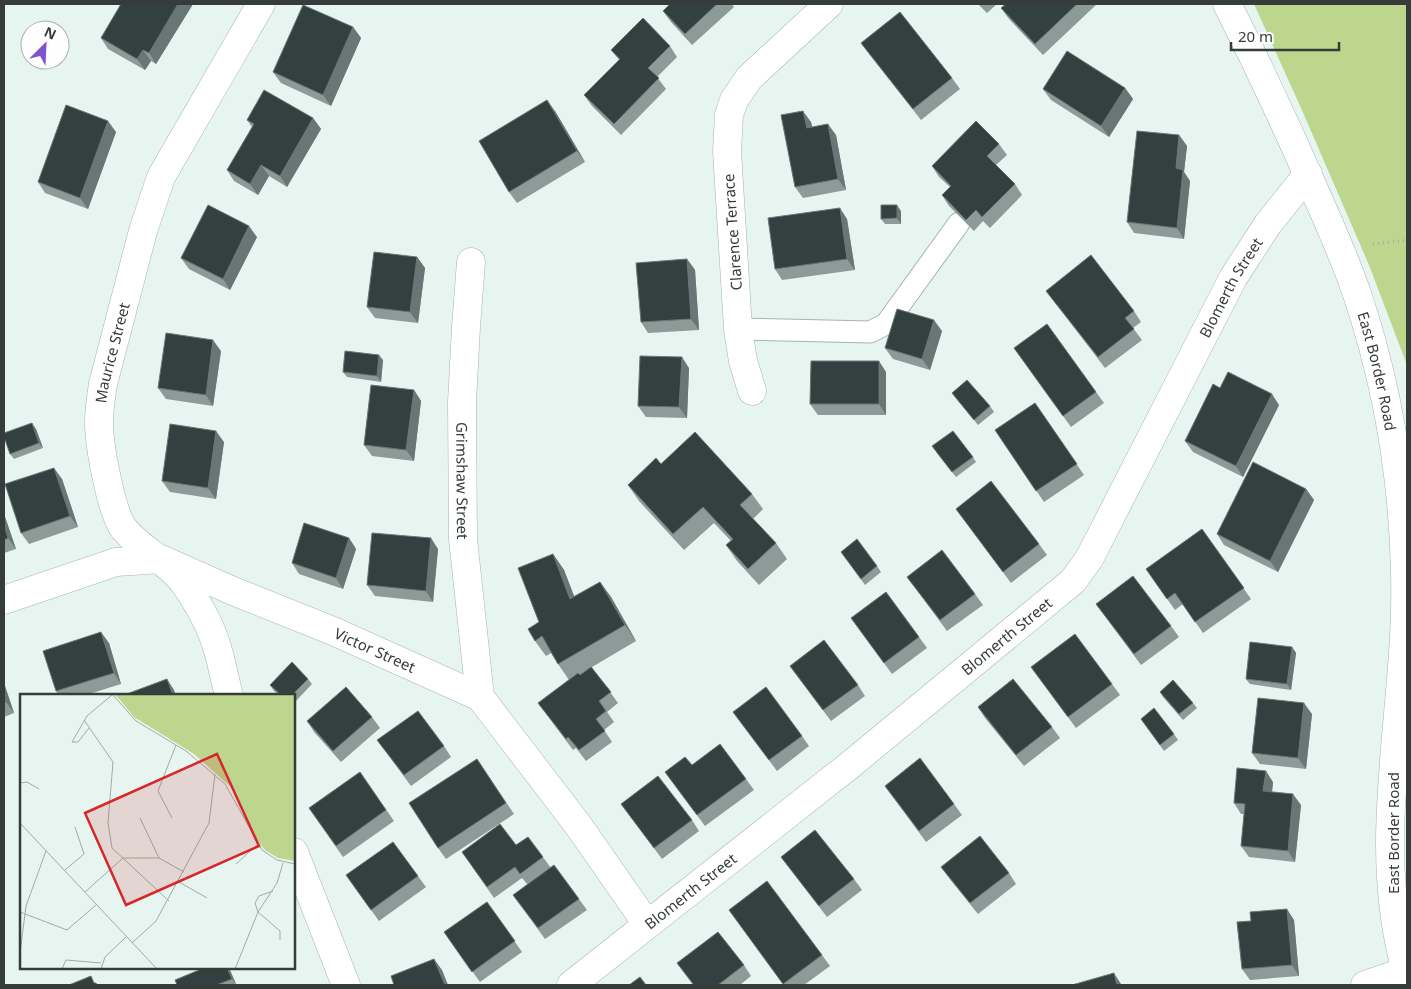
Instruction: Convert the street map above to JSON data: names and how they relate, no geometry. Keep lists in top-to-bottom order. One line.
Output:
{"streets":{"street":["Clarence Terrace","Blomerth Street","Maurice Street","East Border Road","Grimshaw Street","Victor Street"]},"crossings":[["Blomerth Street","East Border Road"],["Blomerth Street","Victor Street"],["Maurice Street","Victor Street"],["Grimshaw Street","Victor Street"]],"scale_bar":"20 m","north":"top right"}
